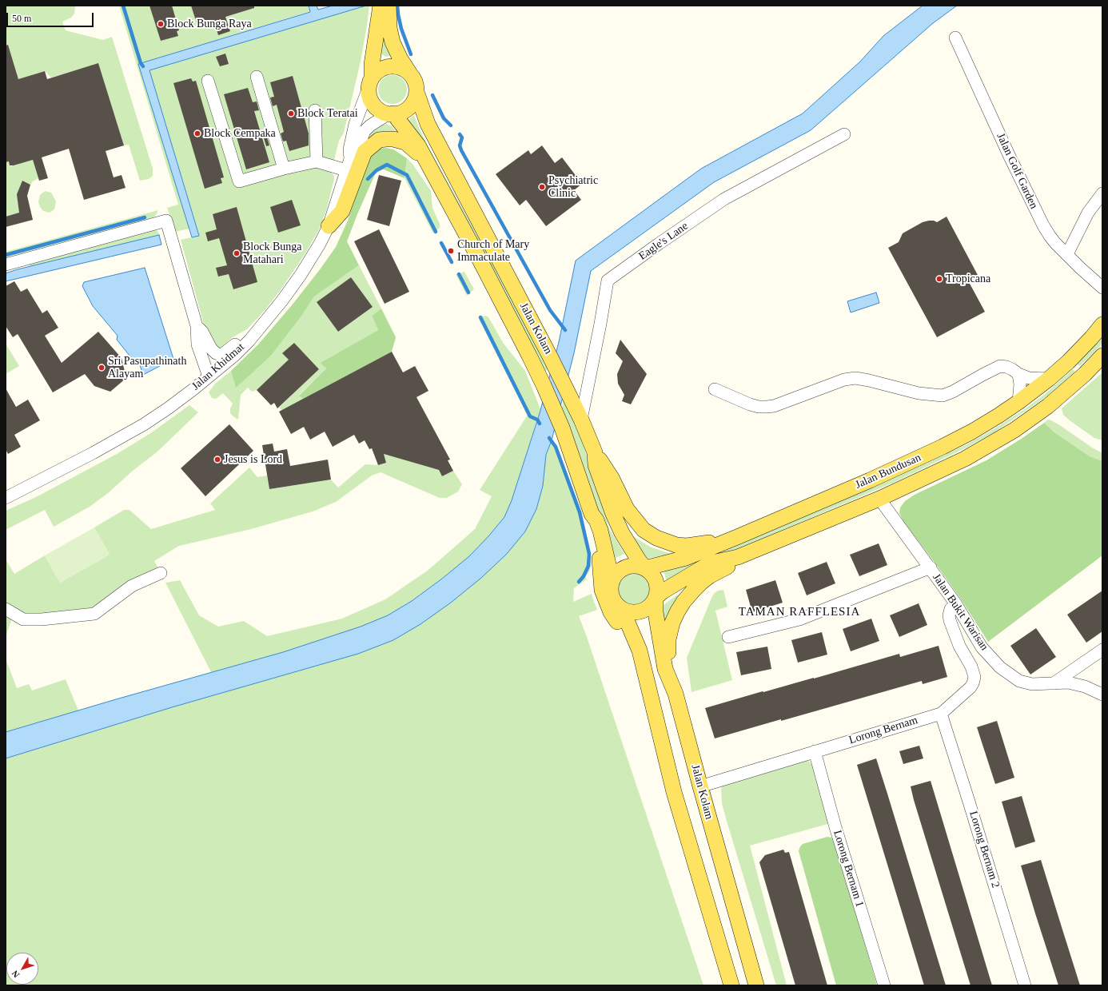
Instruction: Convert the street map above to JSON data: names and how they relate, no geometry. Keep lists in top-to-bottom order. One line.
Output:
{"streets":{"main road":["Jalan Kolam","Jalan Bundusan"],"street":["Jalan Golf Garden","Eagle's Lane","Jalan Khidmat","Jalan Bukit Warisan","Lorong Bernam","Lorong Bernam 2","Lorong Bernam 1"]},"crossings":[["Eagle's Lane","Jalan Kolam"],["Jalan Kolam","Jalan Khidmat"],["Jalan Kolam","Jalan Bundusan"],["Jalan Kolam","Lorong Bernam"],["Jalan Bundusan","Jalan Bukit Warisan"],["Jalan Bukit Warisan","Lorong Bernam"],["Lorong Bernam","Lorong Bernam 2"],["Lorong Bernam","Lorong Bernam 1"]],"districts":["TAMAN RAFFLESIA"],"places":["Block Bunga Raya","Block Teratai","Block Cempaka","Psychiatric Clinic","Church of Mary Immaculate","Block Bunga Matahari","Tropicana","Sri Pasupathinath Alayam","Jesus is Lord"],"scale_bar":"50 m","north":"bottom left"}
